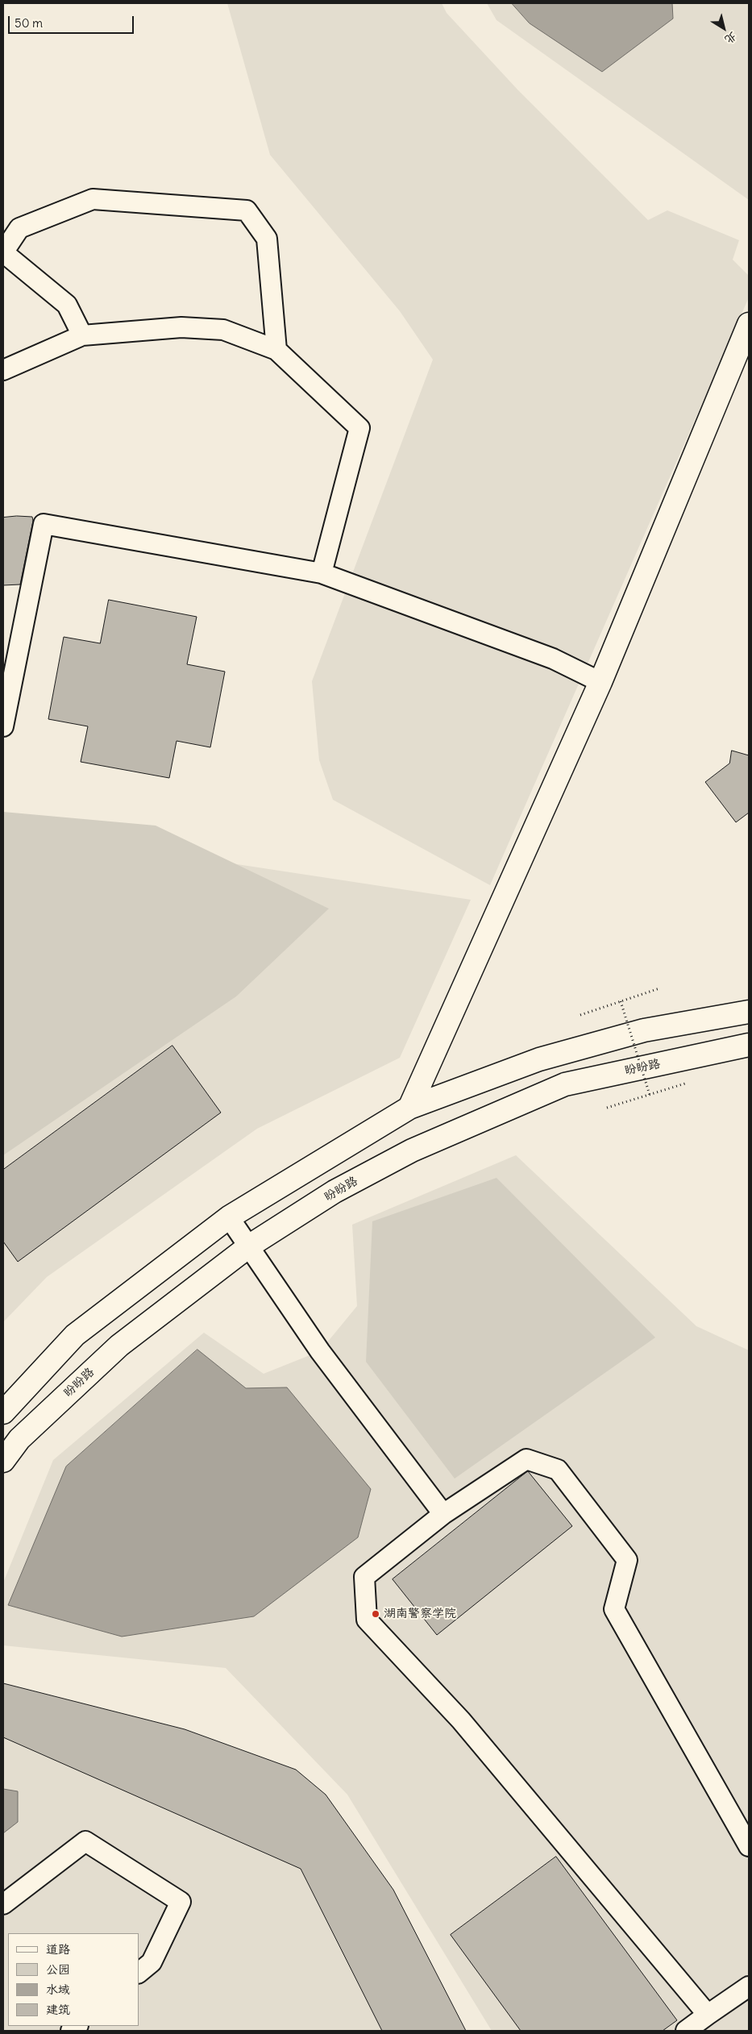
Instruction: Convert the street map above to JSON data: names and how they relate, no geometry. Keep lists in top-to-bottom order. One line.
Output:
{"streets":{"main road":["盼盼路"]},"places":["湖南警察学院"],"legend":["道路","公园","水域","建筑"],"scale_bar":"50 m","north":"bottom right"}
